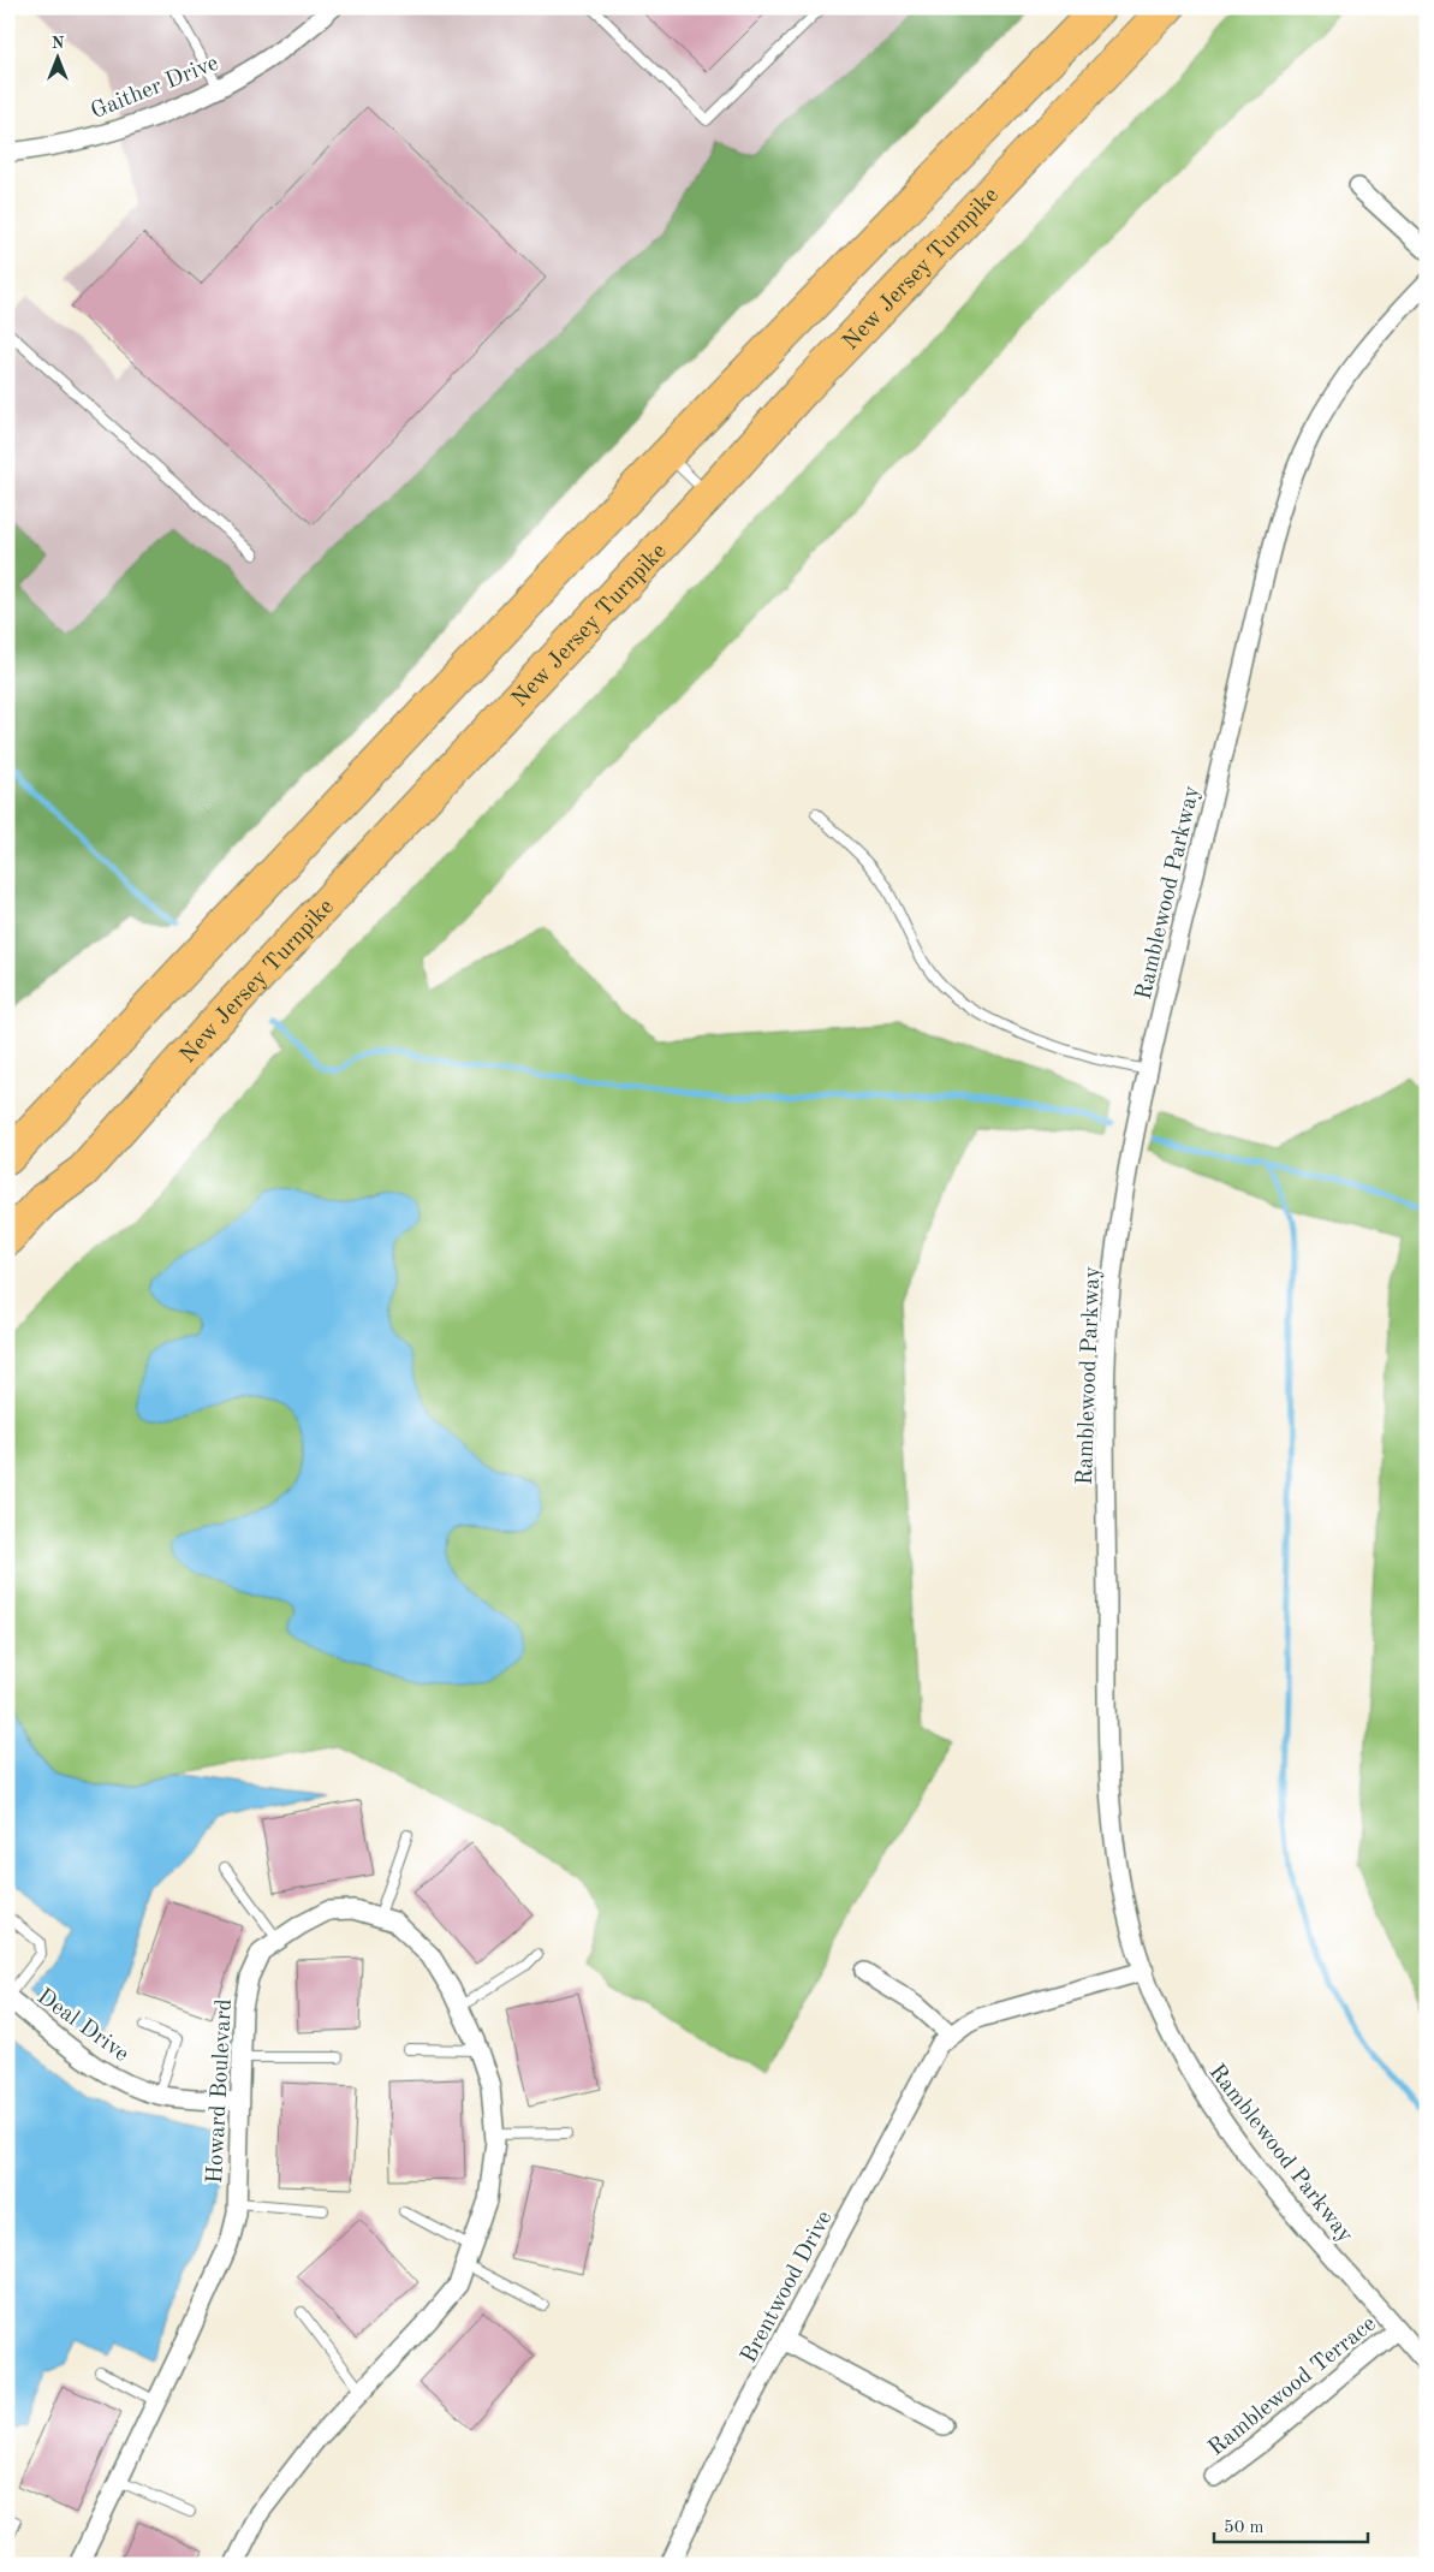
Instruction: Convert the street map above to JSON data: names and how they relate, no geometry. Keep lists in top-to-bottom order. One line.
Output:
{"streets":{"highway":["New Jersey Turnpike"],"street":["Gaither Drive","Ramblewood Parkway","Deal Drive","Howard Boulevard","Brentwood Drive","Ramblewood Terrace"]},"crossings":[["Ramblewood Parkway","Ramblewood Terrace"],["Deal Drive","Howard Boulevard"]],"scale_bar":"50 m","north":"top"}
